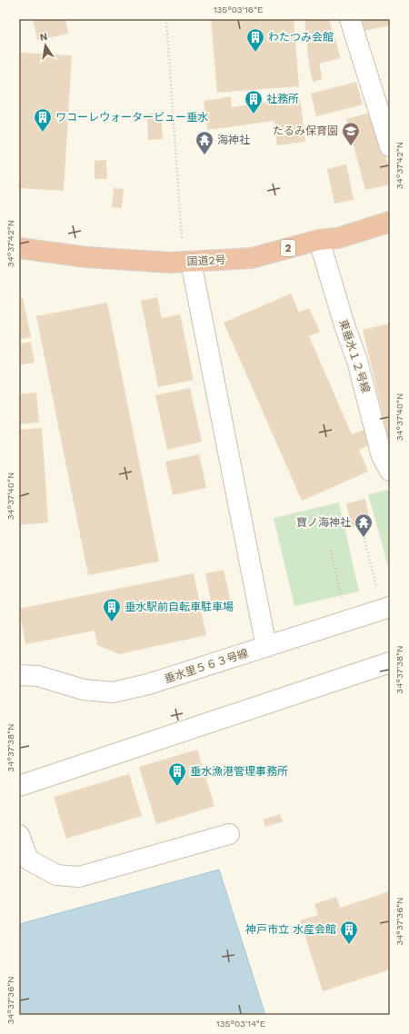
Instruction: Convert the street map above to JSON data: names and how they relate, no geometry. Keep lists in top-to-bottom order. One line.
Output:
{"streets":{"highway":["2","国道2号"],"street":["東垂水１２号線","垂水里５６３号線"]},"crossings":[["国道2号","東垂水１２号線"]],"places":{"building":["わたつみ会館","社務所","ワコーレウォータービュー垂水","垂水駅前自転車駐車場","垂水漁港管理事務所","神戸市立 水産会館"],"school or university":["たるみ保育園"],"temple":["海神社","寶ノ海神社"]},"north":"top","coordinates":["135°03'16\"E","34°37'42\"N","34°37'40\"N","34°37'38\"N","34°37'36\"N","135°03'14\"E"]}
